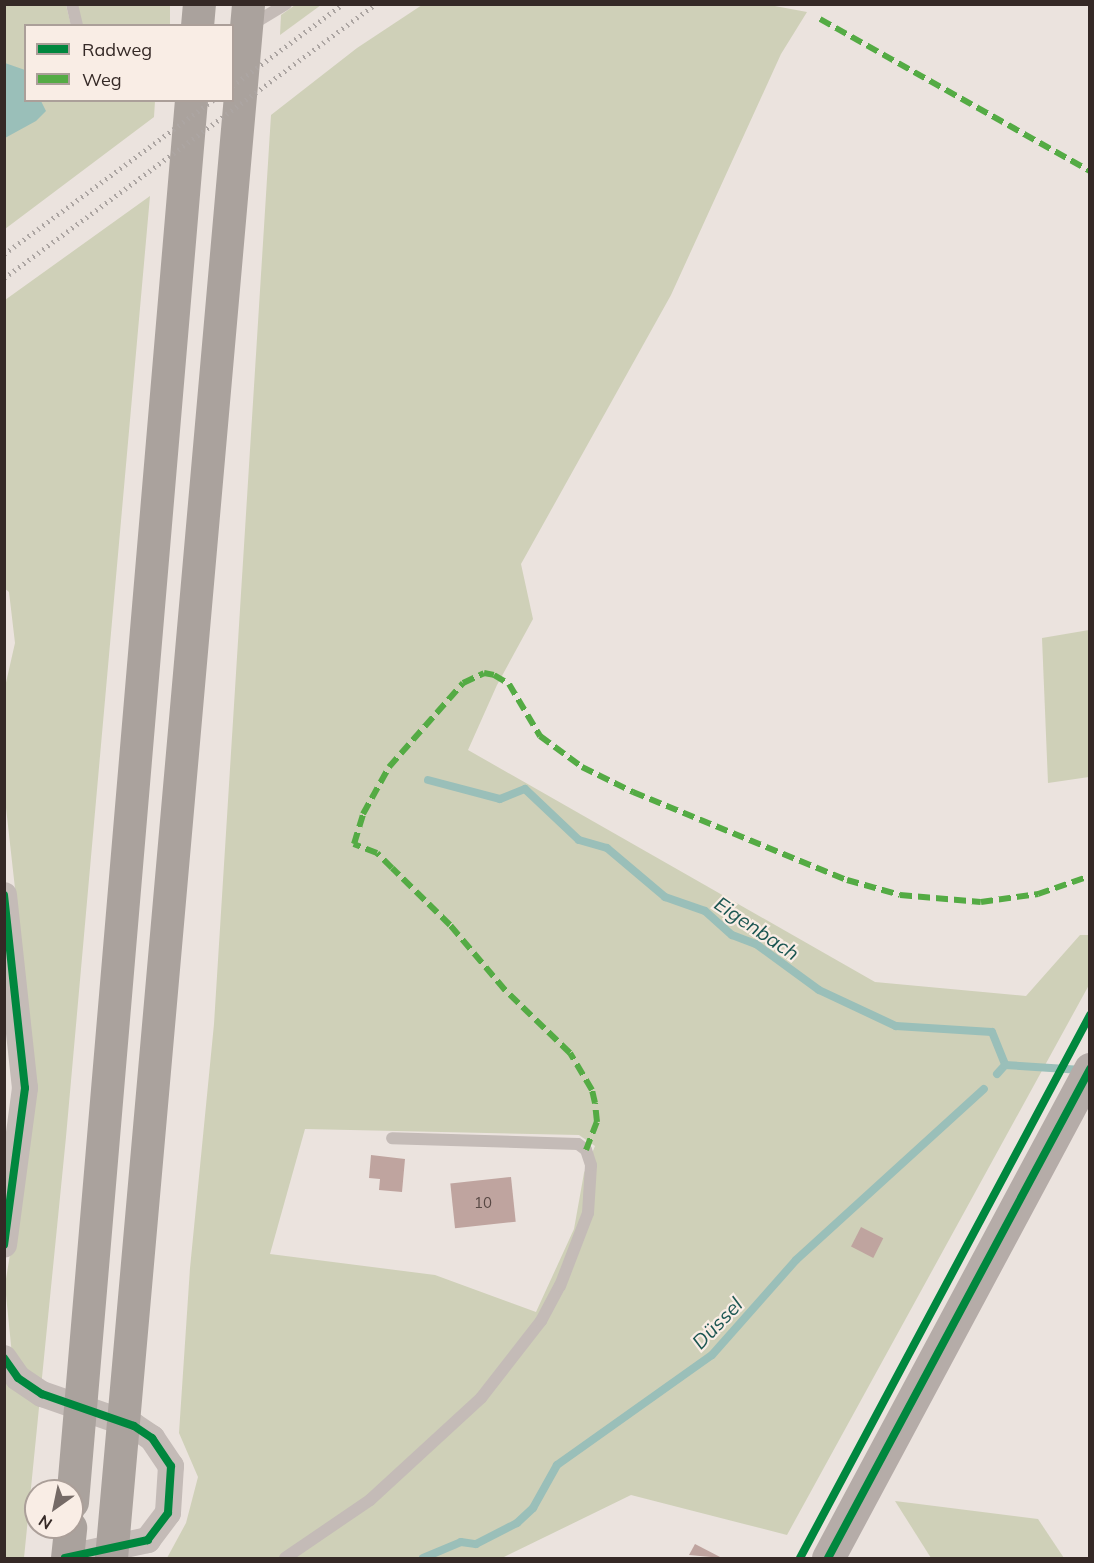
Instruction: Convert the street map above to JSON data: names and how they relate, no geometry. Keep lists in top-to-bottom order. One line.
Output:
{"water":["Eigenbach","Düssel"],"house_numbers":["10"],"legend":["Radweg","Weg"],"north":"bottom left"}
